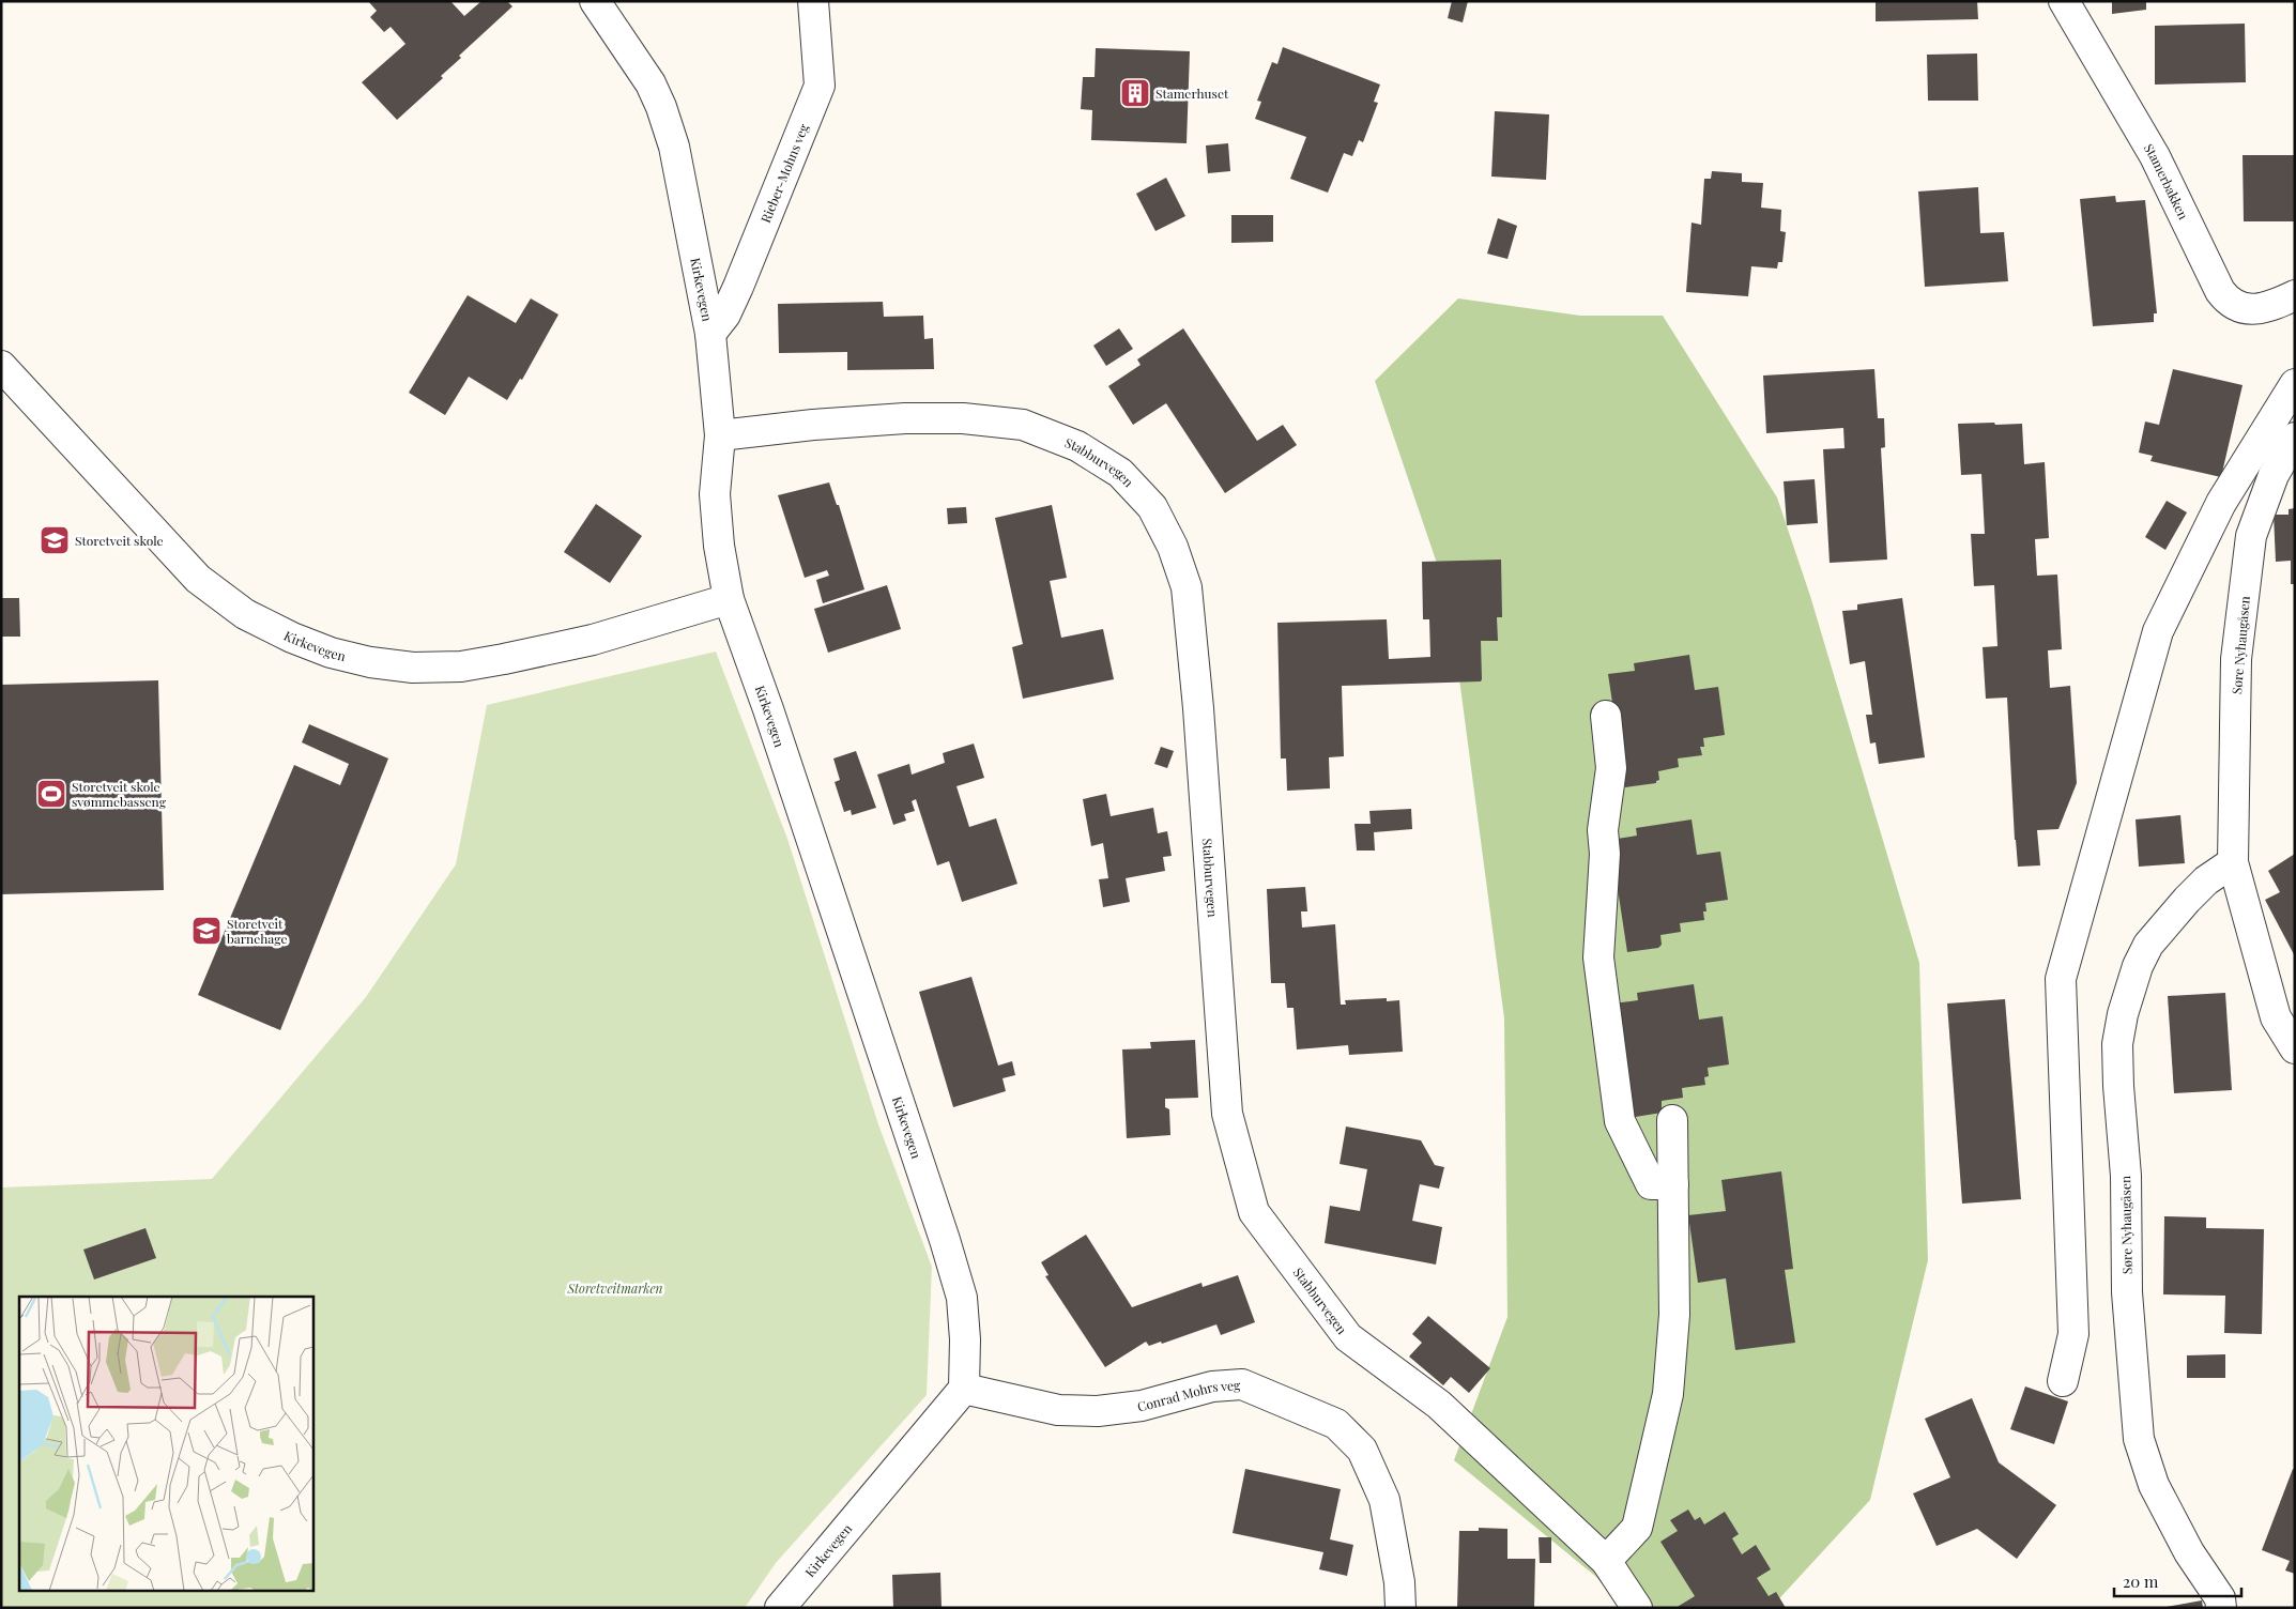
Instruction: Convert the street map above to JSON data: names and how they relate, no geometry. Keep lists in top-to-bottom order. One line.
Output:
{"streets":{"street":["Rieber-Mohns veg","Stamerbakken","Kirkevegen","Stabburvegen","Søre Nyhaugåsen","Conrad Mohrs veg"]},"crossings":[["Rieber-Mohns veg","Kirkevegen"],["Kirkevegen","Stabburvegen"],["Kirkevegen","Conrad Mohrs veg"]],"parks":["Storetveitmarken"],"places":{"building":["Stamerhuset"],"school or university":["Storetveit skole","Storetveit barnehage"],"sports":["Storetveit skole svømmebasseng"]},"scale_bar":"20 m"}
